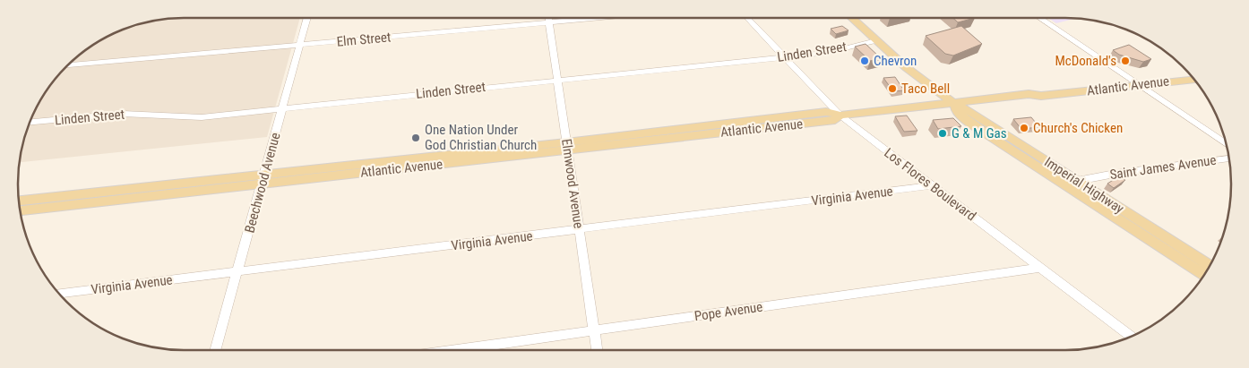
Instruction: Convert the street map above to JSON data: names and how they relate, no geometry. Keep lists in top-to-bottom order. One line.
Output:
{"streets":{"main road":["Atlantic Avenue","Imperial Highway"],"street":["Elm Street","Linden Street","Saint James Avenue","Beechwood Avenue","Elmwood Avenue","Los Flores Boulevard","Virginia Avenue","Pope Avenue"]},"crossings":[["Elm Street","Beechwood Avenue"],["Elm Street","Elmwood Avenue"],["Linden Street","Beechwood Avenue"],["Linden Street","Elmwood Avenue"],["Linden Street","Los Flores Boulevard"],["Linden Street","Imperial Highway"],["Atlantic Avenue","Beechwood Avenue"],["Atlantic Avenue","Elmwood Avenue"],["Atlantic Avenue","Los Flores Boulevard"],["Atlantic Avenue","Imperial Highway"],["Saint James Avenue","Imperial Highway"],["Beechwood Avenue","Virginia Avenue"],["Elmwood Avenue","Virginia Avenue"],["Elmwood Avenue","Pope Avenue"],["Los Flores Boulevard","Virginia Avenue"],["Los Flores Boulevard","Pope Avenue"]],"places":["Chevron","McDonald's","Taco Bell","Church's Chicken","G & M Gas","One Nation Under God Christian Church"]}
